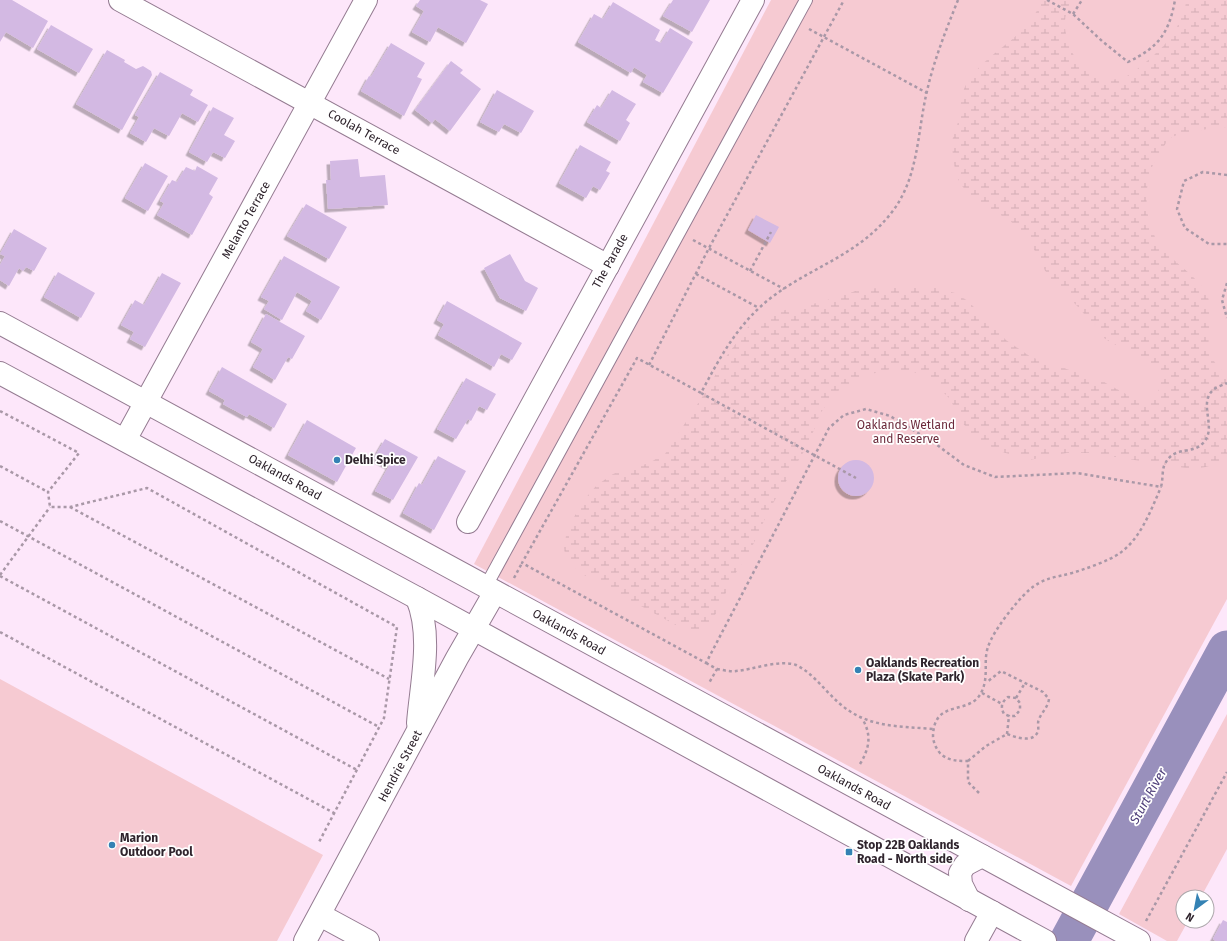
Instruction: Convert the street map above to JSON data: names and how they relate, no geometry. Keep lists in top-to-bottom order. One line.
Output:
{"streets":{"main road":["Coolah Terrace","Melanto Terrace","The Parade","Oaklands Road","Hendrie Street"]},"crossings":[["Coolah Terrace","Melanto Terrace"],["Coolah Terrace","The Parade"],["Melanto Terrace","Oaklands Road"],["Oaklands Road","Hendrie Street"]],"water":["Sturt River"],"parks":["Oaklands Wetland and Reserve"],"places":{"other":["Delhi Spice","Oaklands Recreation Plaza (Skate Park)","Marion Outdoor Pool"],"transit":["Stop 22B Oaklands Road - North side"]},"north":"bottom left"}
